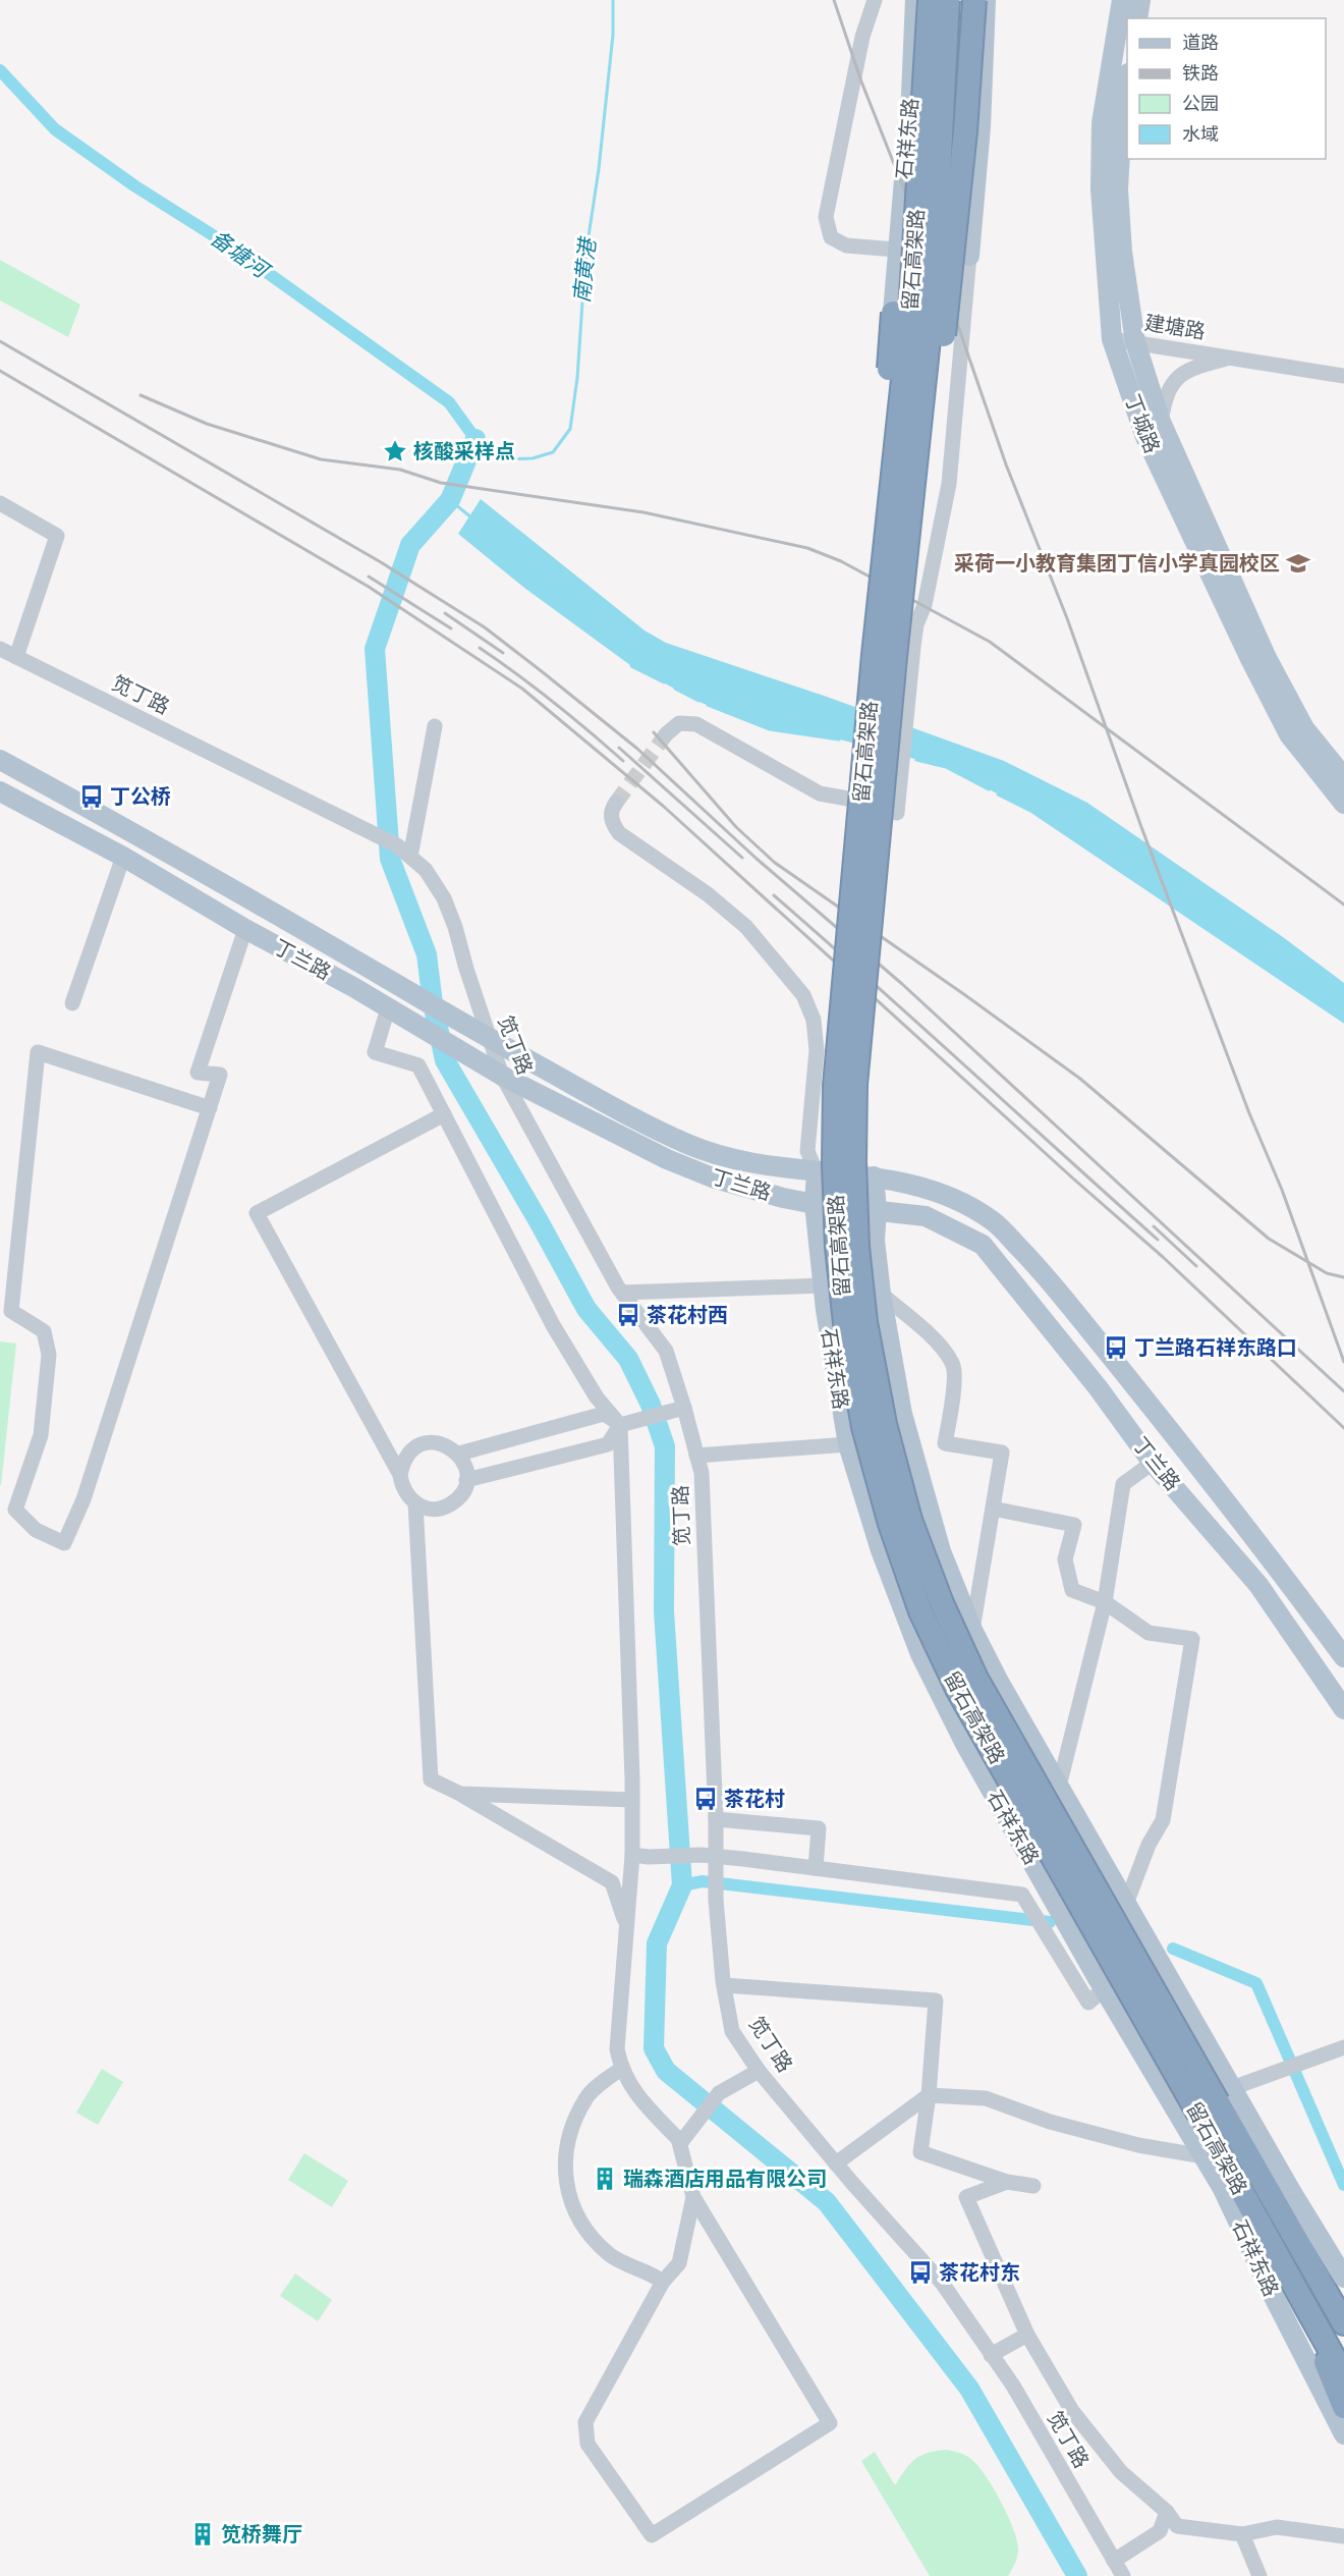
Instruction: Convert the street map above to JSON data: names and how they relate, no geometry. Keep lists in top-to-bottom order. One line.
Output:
{"streets":{"highway":["留石高架路"],"main road":["石祥东路","丁城路","丁兰路"],"street":["建塘路","笕丁路"]},"crossings":[["石祥东路","丁兰路"],["建塘路","丁城路"],["笕丁路","丁兰路"]],"water":["备塘河","南黄港"],"places":{"place":["核酸采样点"],"school or university":["采荷一小教育集团丁信小学真园校区"],"bus stop":["丁公桥","茶花村西","丁兰路石祥东路口","茶花村","茶花村东"],"building":["瑞森酒店用品有限公司","笕桥舞厅"]},"legend":["道路","铁路","公园","水域"]}
